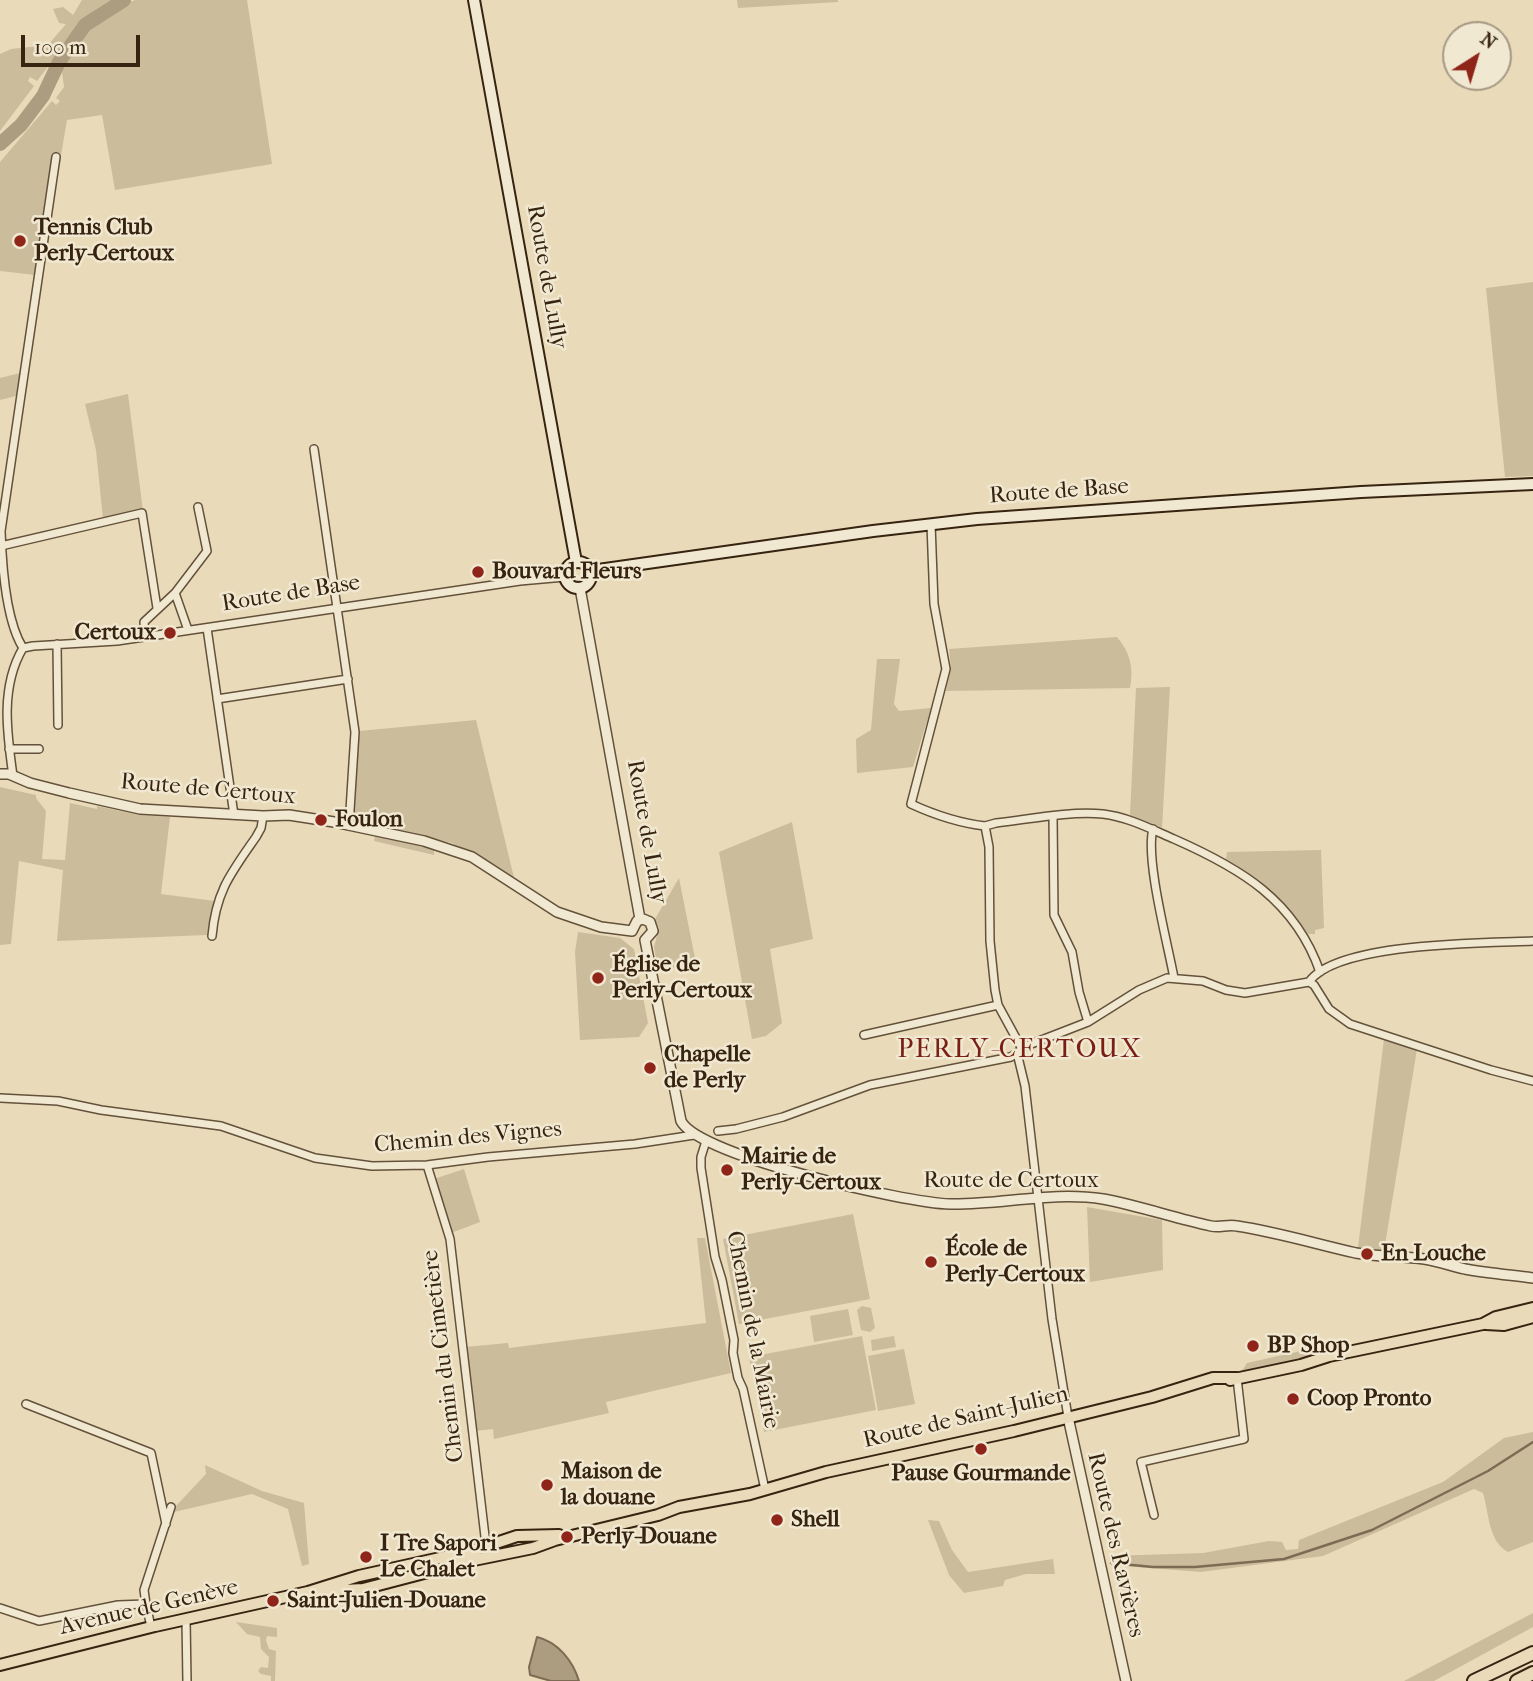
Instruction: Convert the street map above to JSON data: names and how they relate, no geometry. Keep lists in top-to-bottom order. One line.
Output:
{"streets":{"main road":["Route de Lully","Route de Base","Route de Saint-Julien","Avenue de Genève"],"street":["Route de Certoux","Chemin des Vignes","Chemin de la Mairie","Chemin du Cimetière","Route des Ravières"]},"crossings":[["Route de Lully","Route de Base"],["Route de Lully","Route de Certoux"],["Route de Certoux","Chemin des Vignes"],["Route de Certoux","Chemin de la Mairie"],["Chemin des Vignes","Chemin du Cimetière"],["Chemin de la Mairie","Route de Saint-Julien"],["Chemin du Cimetière","Route de Saint-Julien"],["Route de Saint-Julien","Route des Ravières"],["Route de Saint-Julien","Avenue de Genève"]],"districts":["PERLY-CERTOUX"],"places":["Tennis Club Perly-Certoux","Bouvard Fleurs","Certoux","Foulon","Église de Perly-Certoux","Chapelle de Perly","Mairie de Perly-Certoux","En Louche","École de Perly-Certoux","BP Shop","Coop Pronto","Pause Gourmande","Maison de la douane","Shell","Perly-Douane","I Tre Sapori Le Chalet","Saint-Julien-Douane"],"scale_bar":"100 m","north":"top right"}
